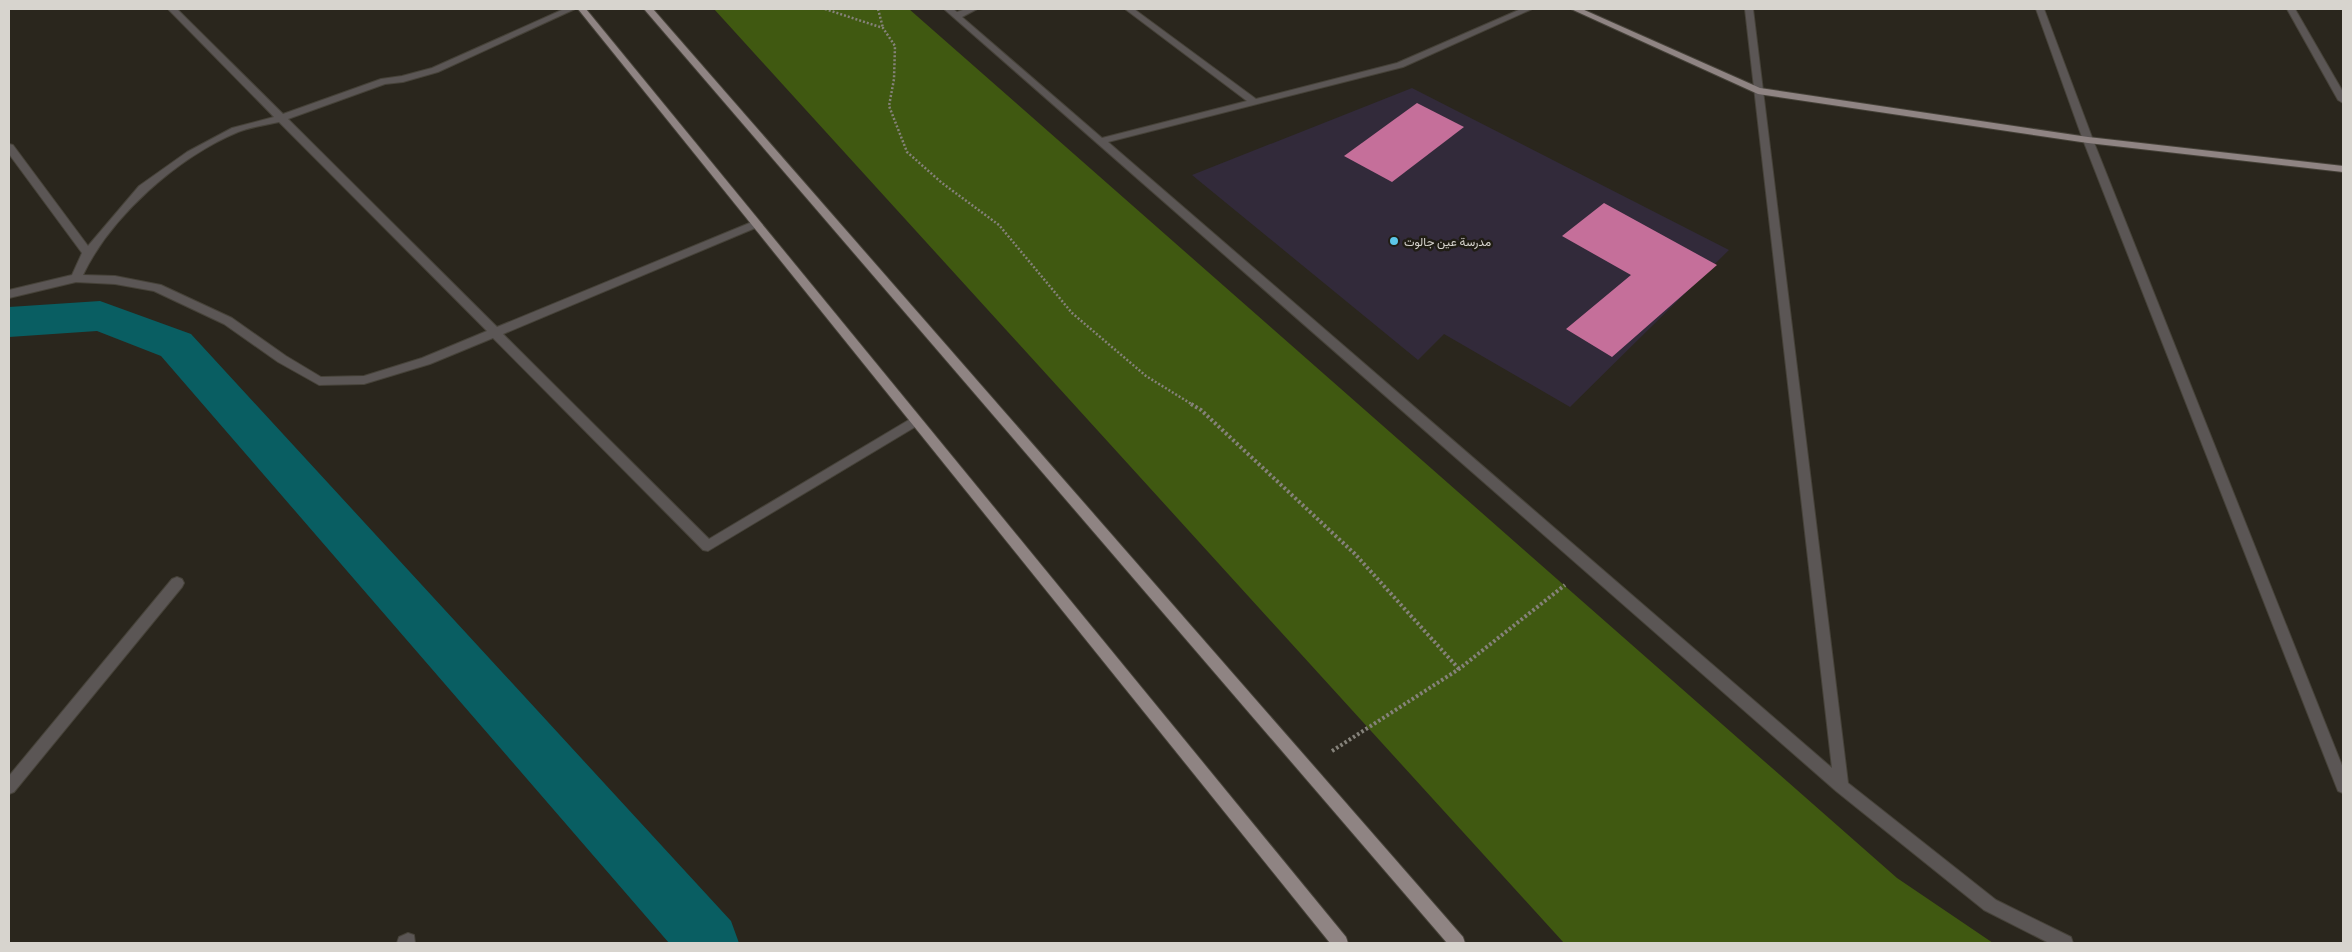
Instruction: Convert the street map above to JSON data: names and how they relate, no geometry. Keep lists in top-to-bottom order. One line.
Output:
{"places":["مدرسة عين جالوت"]}
